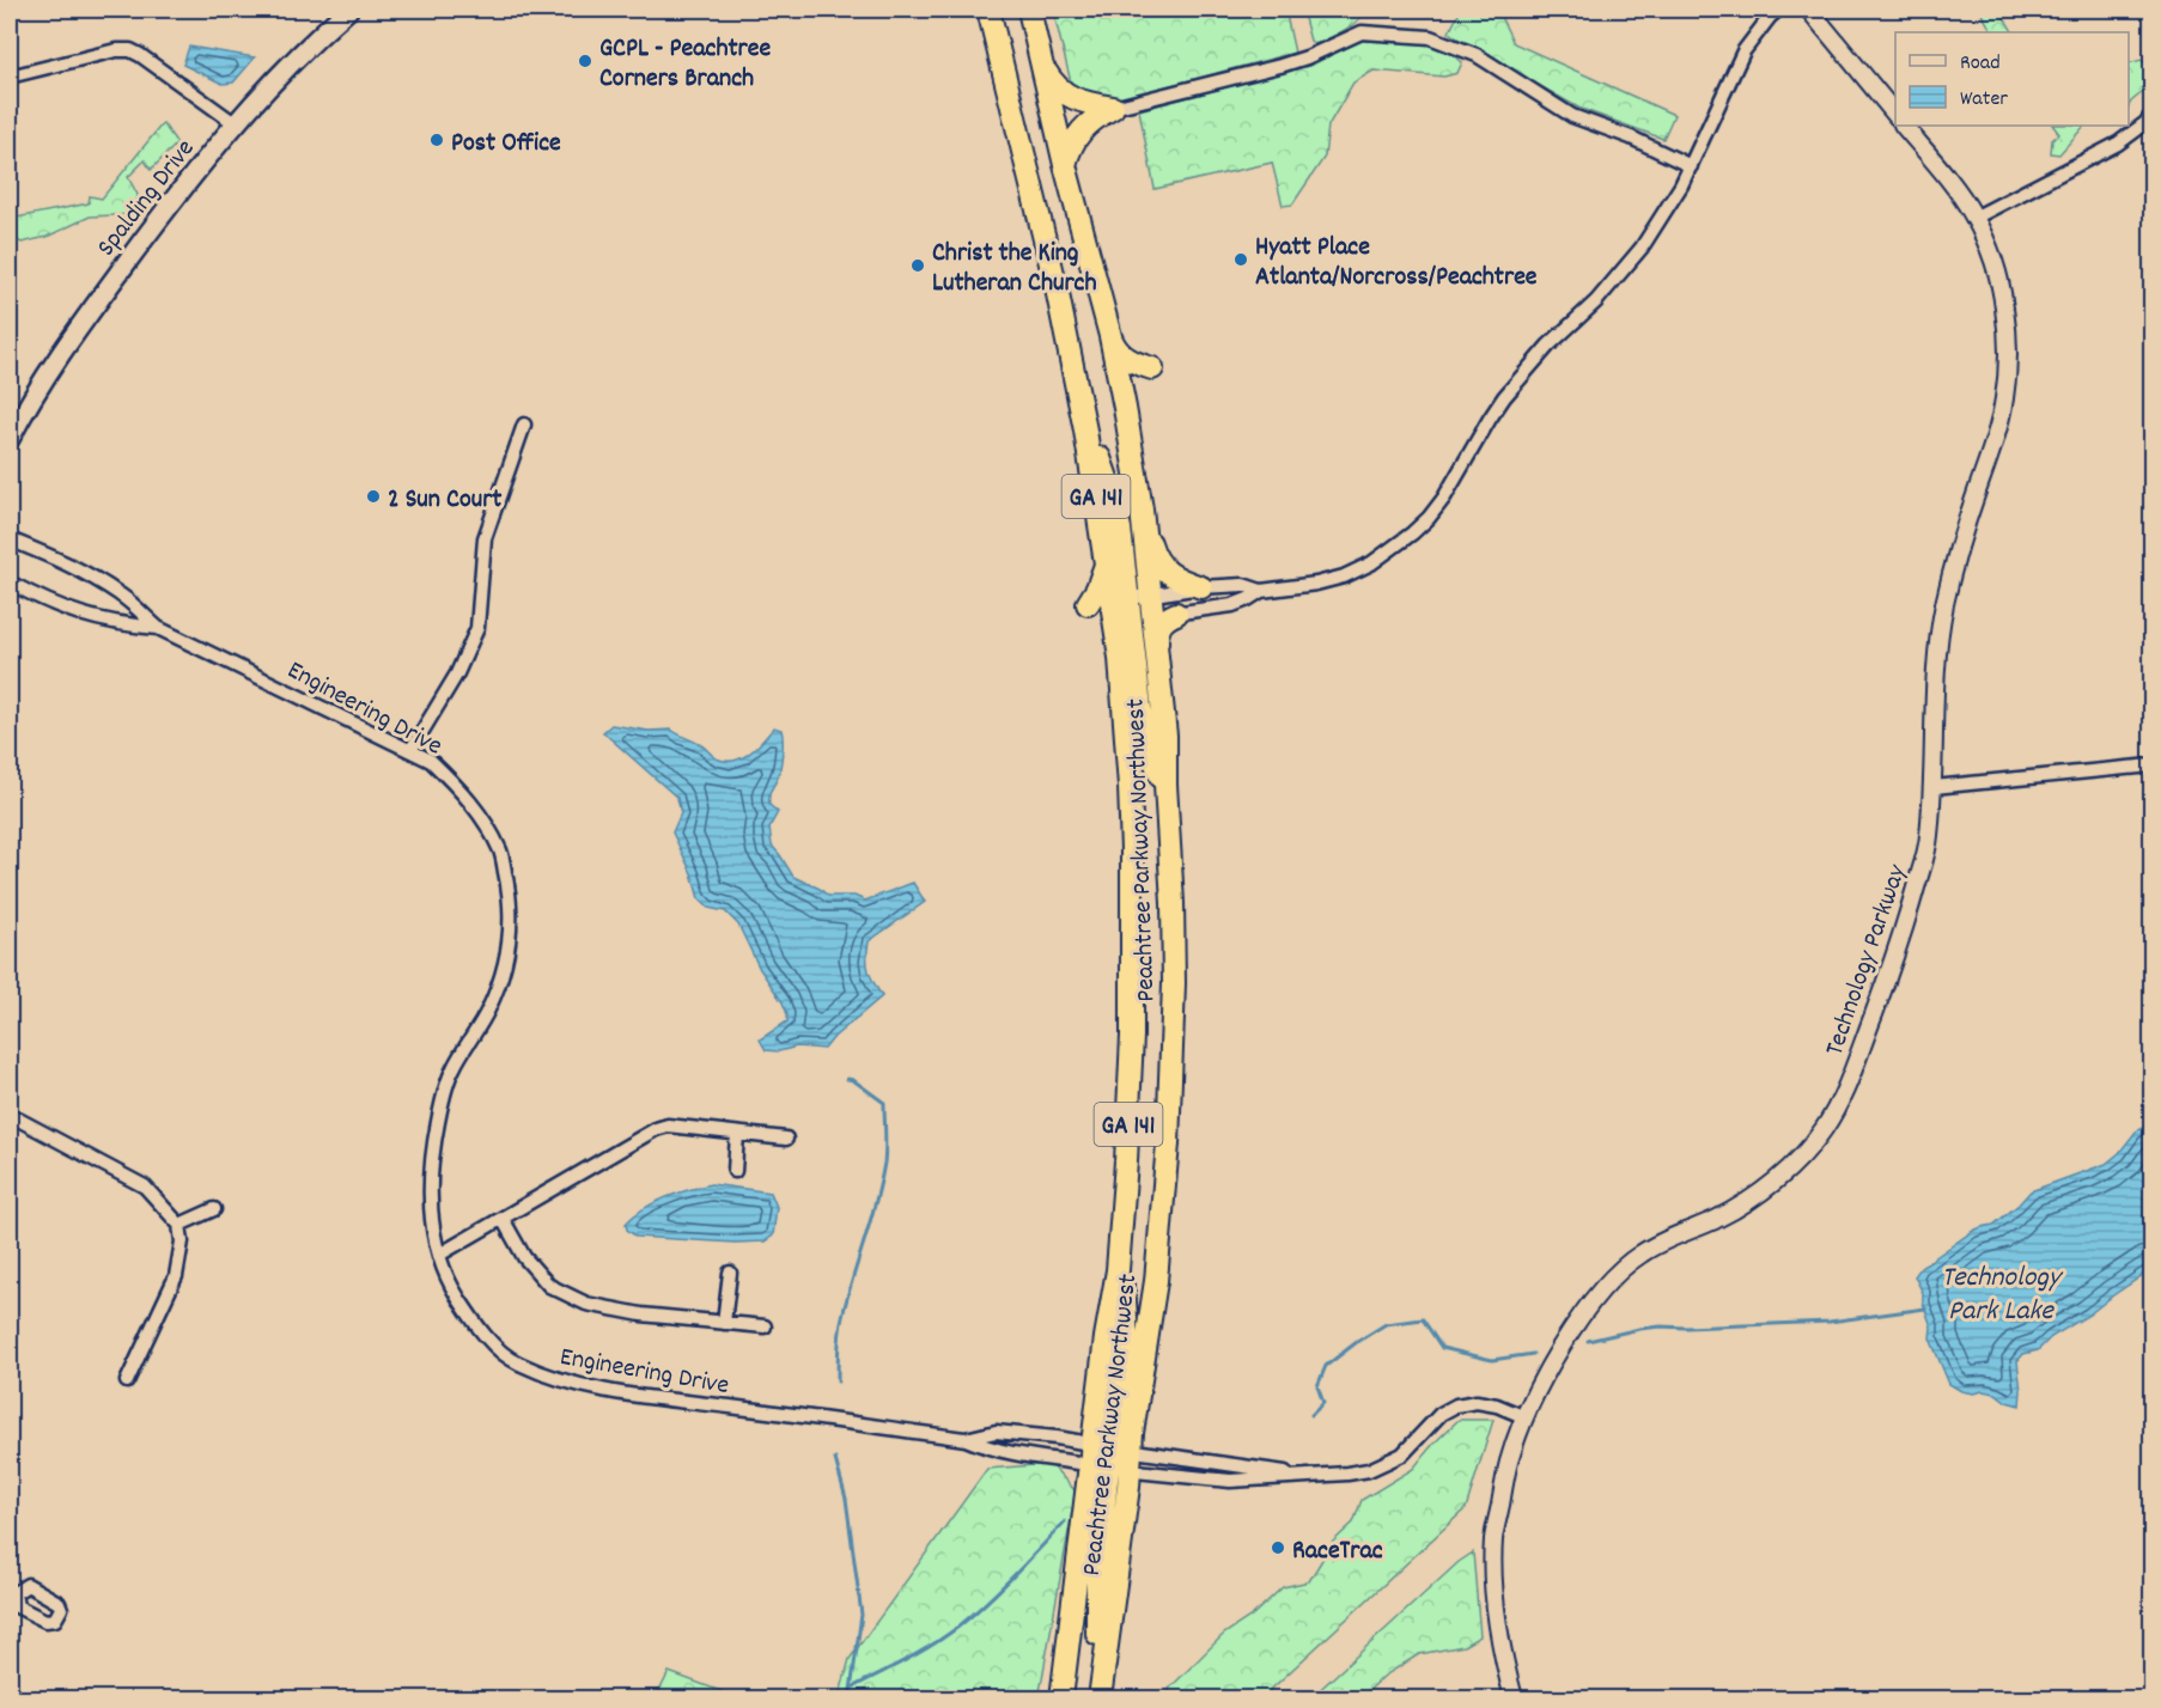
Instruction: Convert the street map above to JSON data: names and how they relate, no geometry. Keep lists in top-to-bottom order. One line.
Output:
{"streets":{"highway":["GA 141","Peachtree Parkway Northwest"],"main road":["Spalding Drive"],"street":["Engineering Drive","Technology Parkway"]},"crossings":[["Engineering Drive","Peachtree Parkway Northwest"],["Engineering Drive","Technology Parkway"]],"water":["Technology Park Lake"],"places":["GCPL - Peachtree Corners Branch","Post Office","Hyatt Place Atlanta/Norcross/Peachtree","Christ the King Lutheran Church","2 Sun Court","RaceTrac"],"legend":["Road","Water"]}
